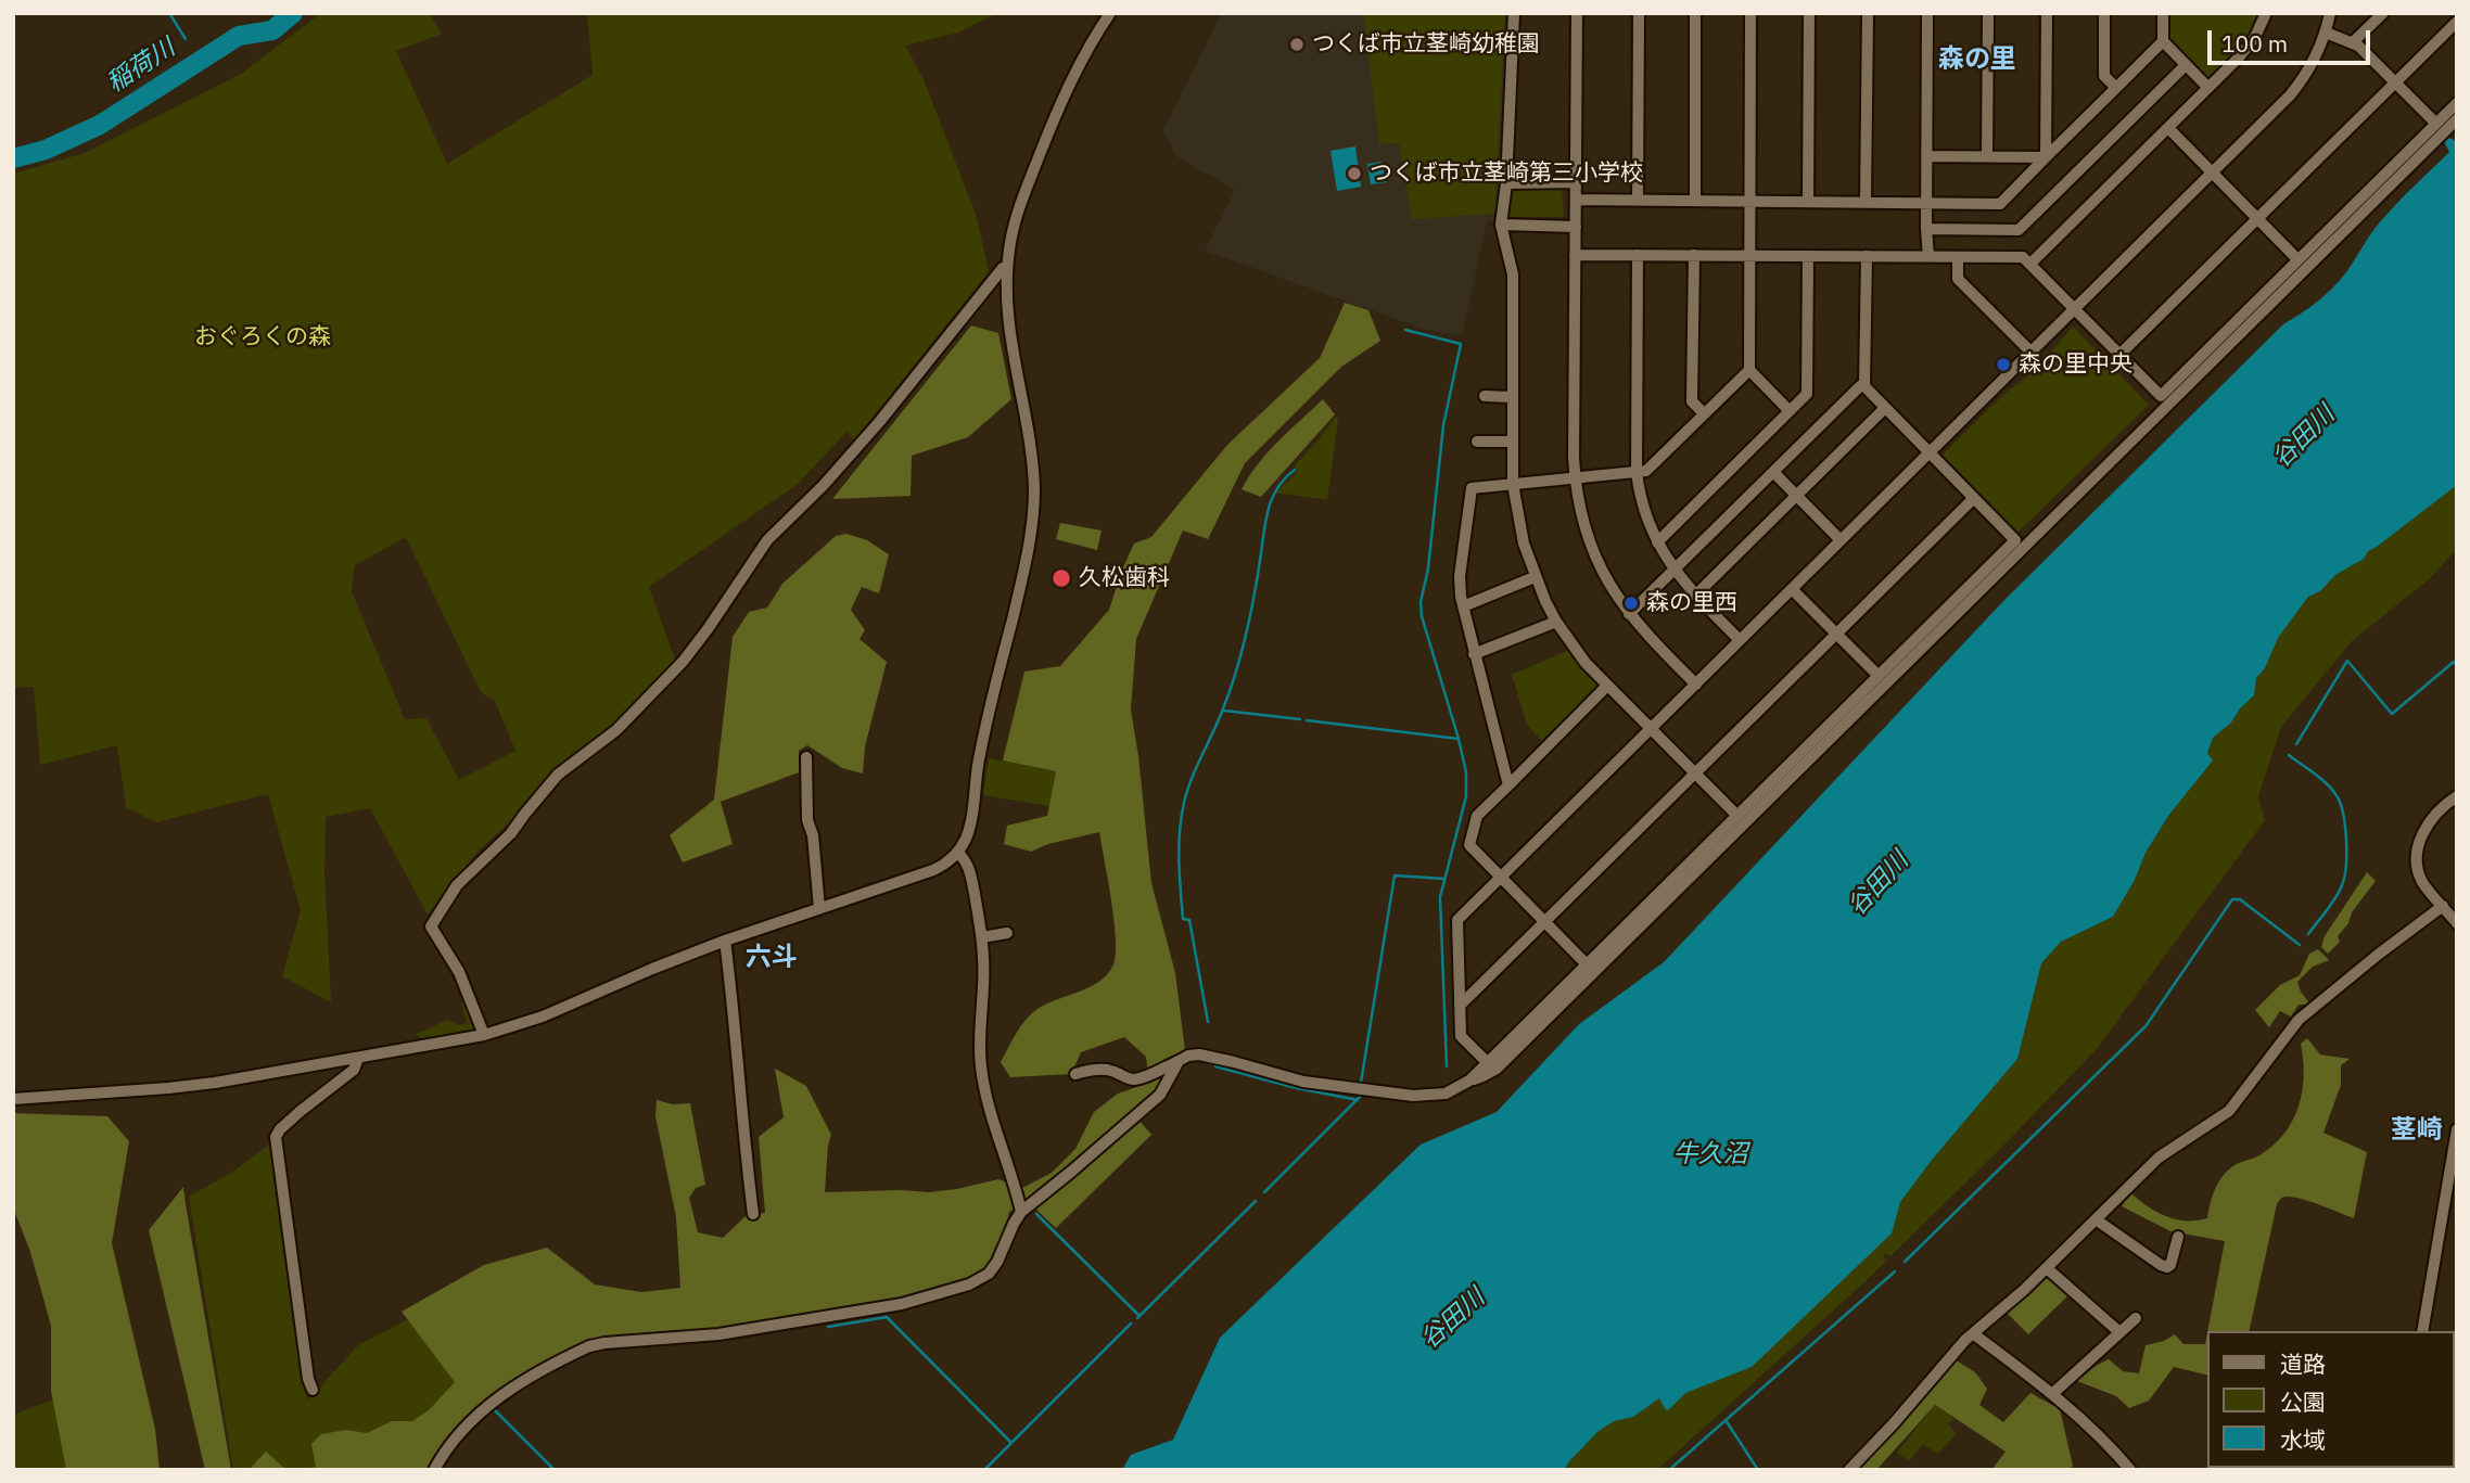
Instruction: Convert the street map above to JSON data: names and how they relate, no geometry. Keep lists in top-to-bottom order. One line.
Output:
{"districts":["森の里","六斗","茎崎"],"water":["稲荷川","谷田川","牛久沼"],"parks":["おぐろくの森"],"places":["つくば市立茎崎幼稚園","つくば市立茎崎第三小学校","森の里中央","久松歯科","森の里西"],"legend":["道路","公園","水域"],"scale_bar":"100 m"}
